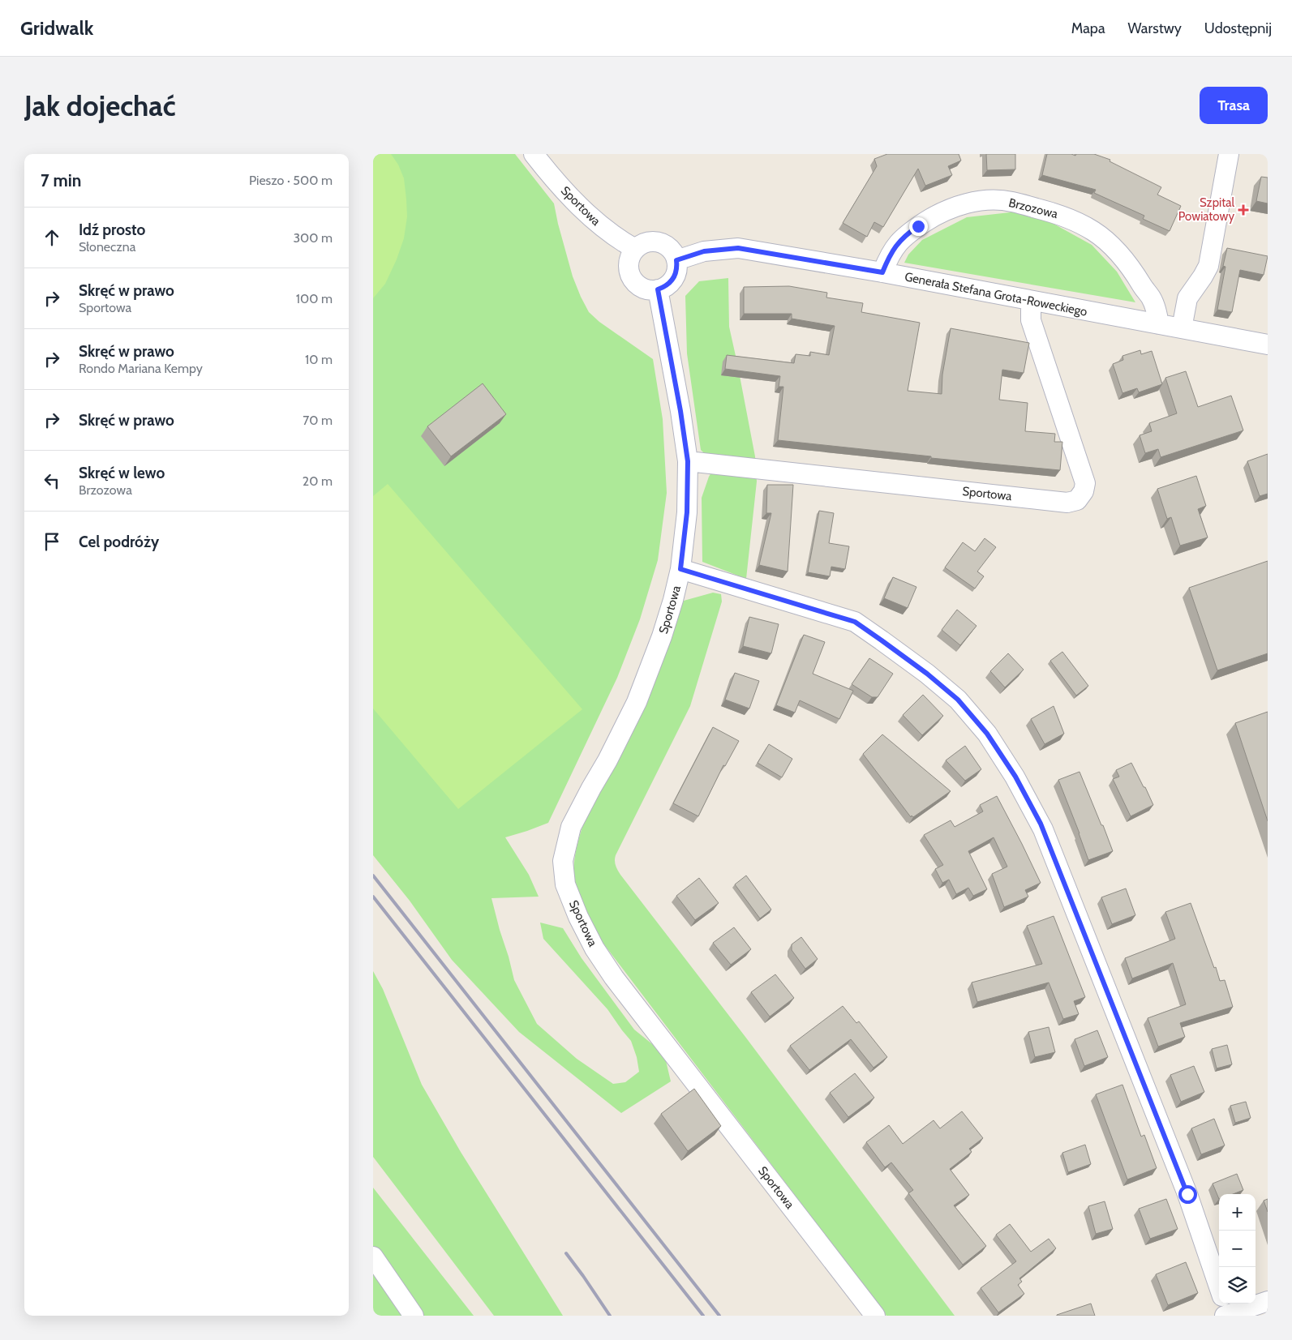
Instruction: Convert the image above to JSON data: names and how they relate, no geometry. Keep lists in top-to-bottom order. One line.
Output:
{"streets":{"street":["Sportowa","Brzozowa","Generała Stefana Grota-Roweckiego"]},"crossings":[["Sportowa","Generała Stefana Grota-Roweckiego"],["Brzozowa","Generała Stefana Grota-Roweckiego"]],"places":{"health":["Szpital Powiatowy"]},"page":{"header":"Gridwalk","nav":["Mapa","Warstwy","Udostępnij"],"buttons":"Trasa","title":"Jak dojechać","heading":["7 min","Pieszo · 500 m"],"list":[["Idź prosto","Słoneczna","300 m"],["Skręć w prawo","Sportowa","100 m"],["Skręć w prawo","Rondo Mariana Kempy","10 m"],["Skręć w prawo","70 m"],["Skręć w lewo","Brzozowa","20 m"],"Cel podróży"],"map_buttons":["+","−"]}}
